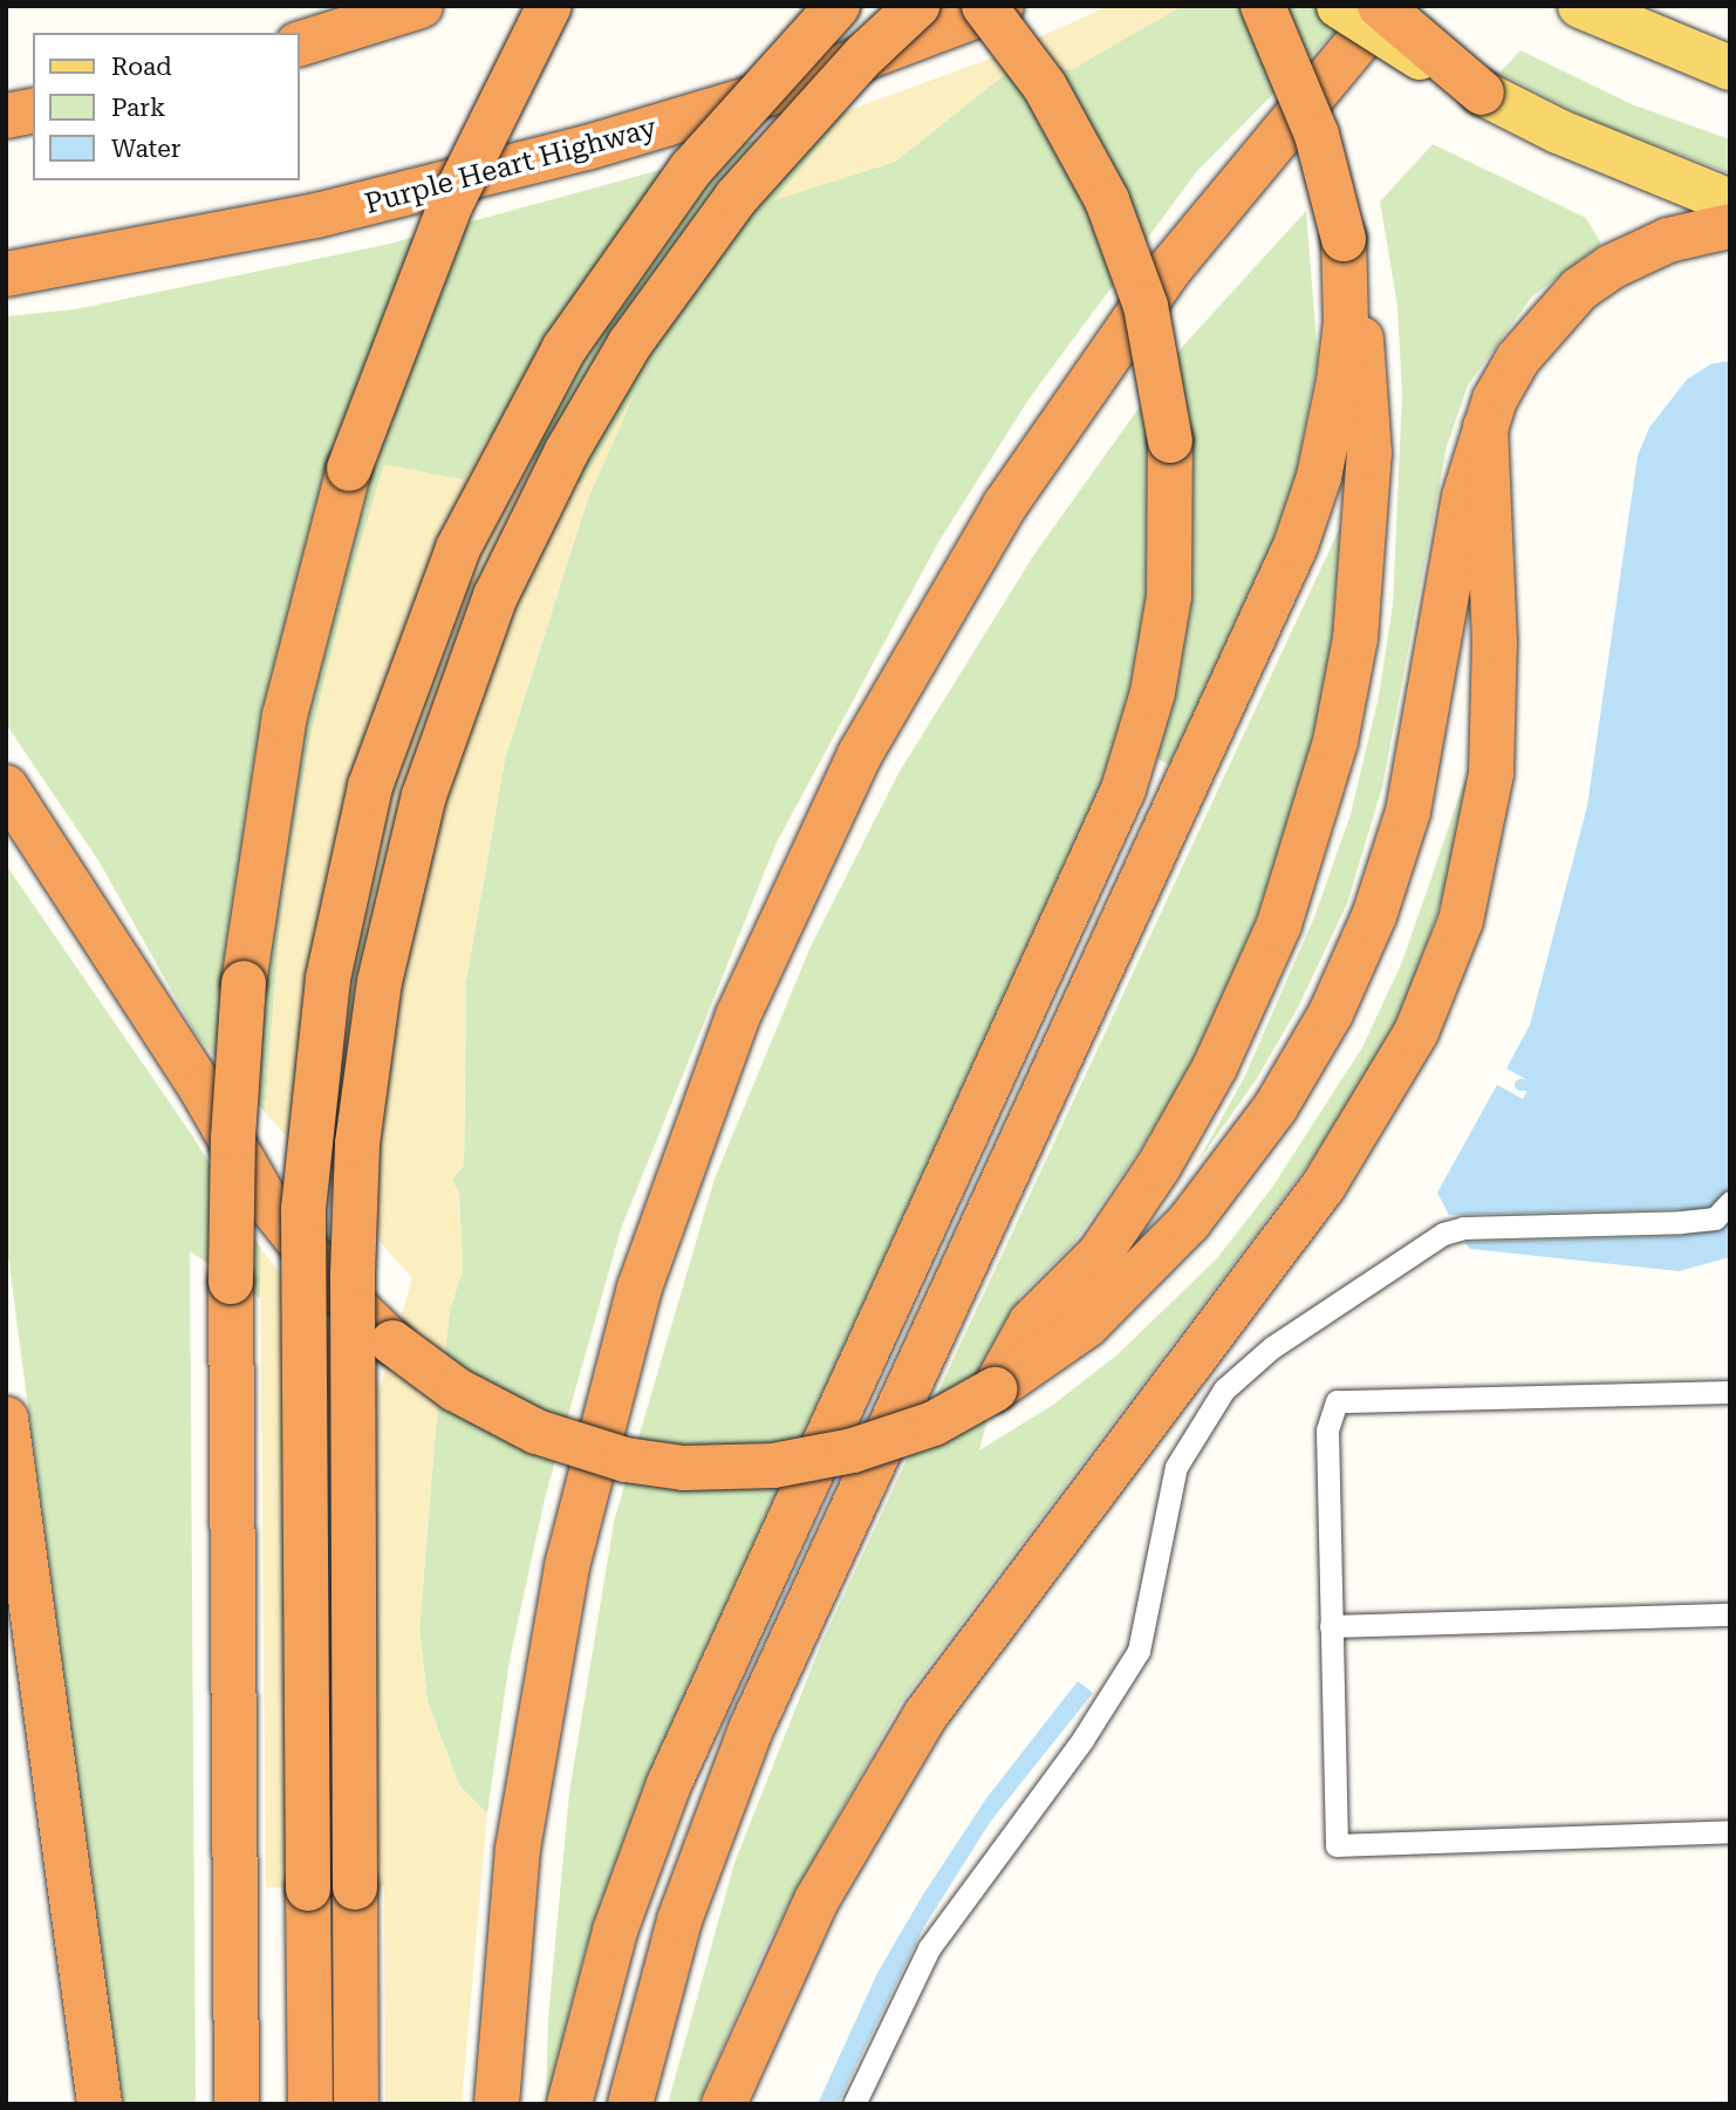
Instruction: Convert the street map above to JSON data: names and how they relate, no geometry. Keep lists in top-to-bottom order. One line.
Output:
{"streets":{"highway":["Purple Heart Highway"]},"legend":["Road","Park","Water"]}
